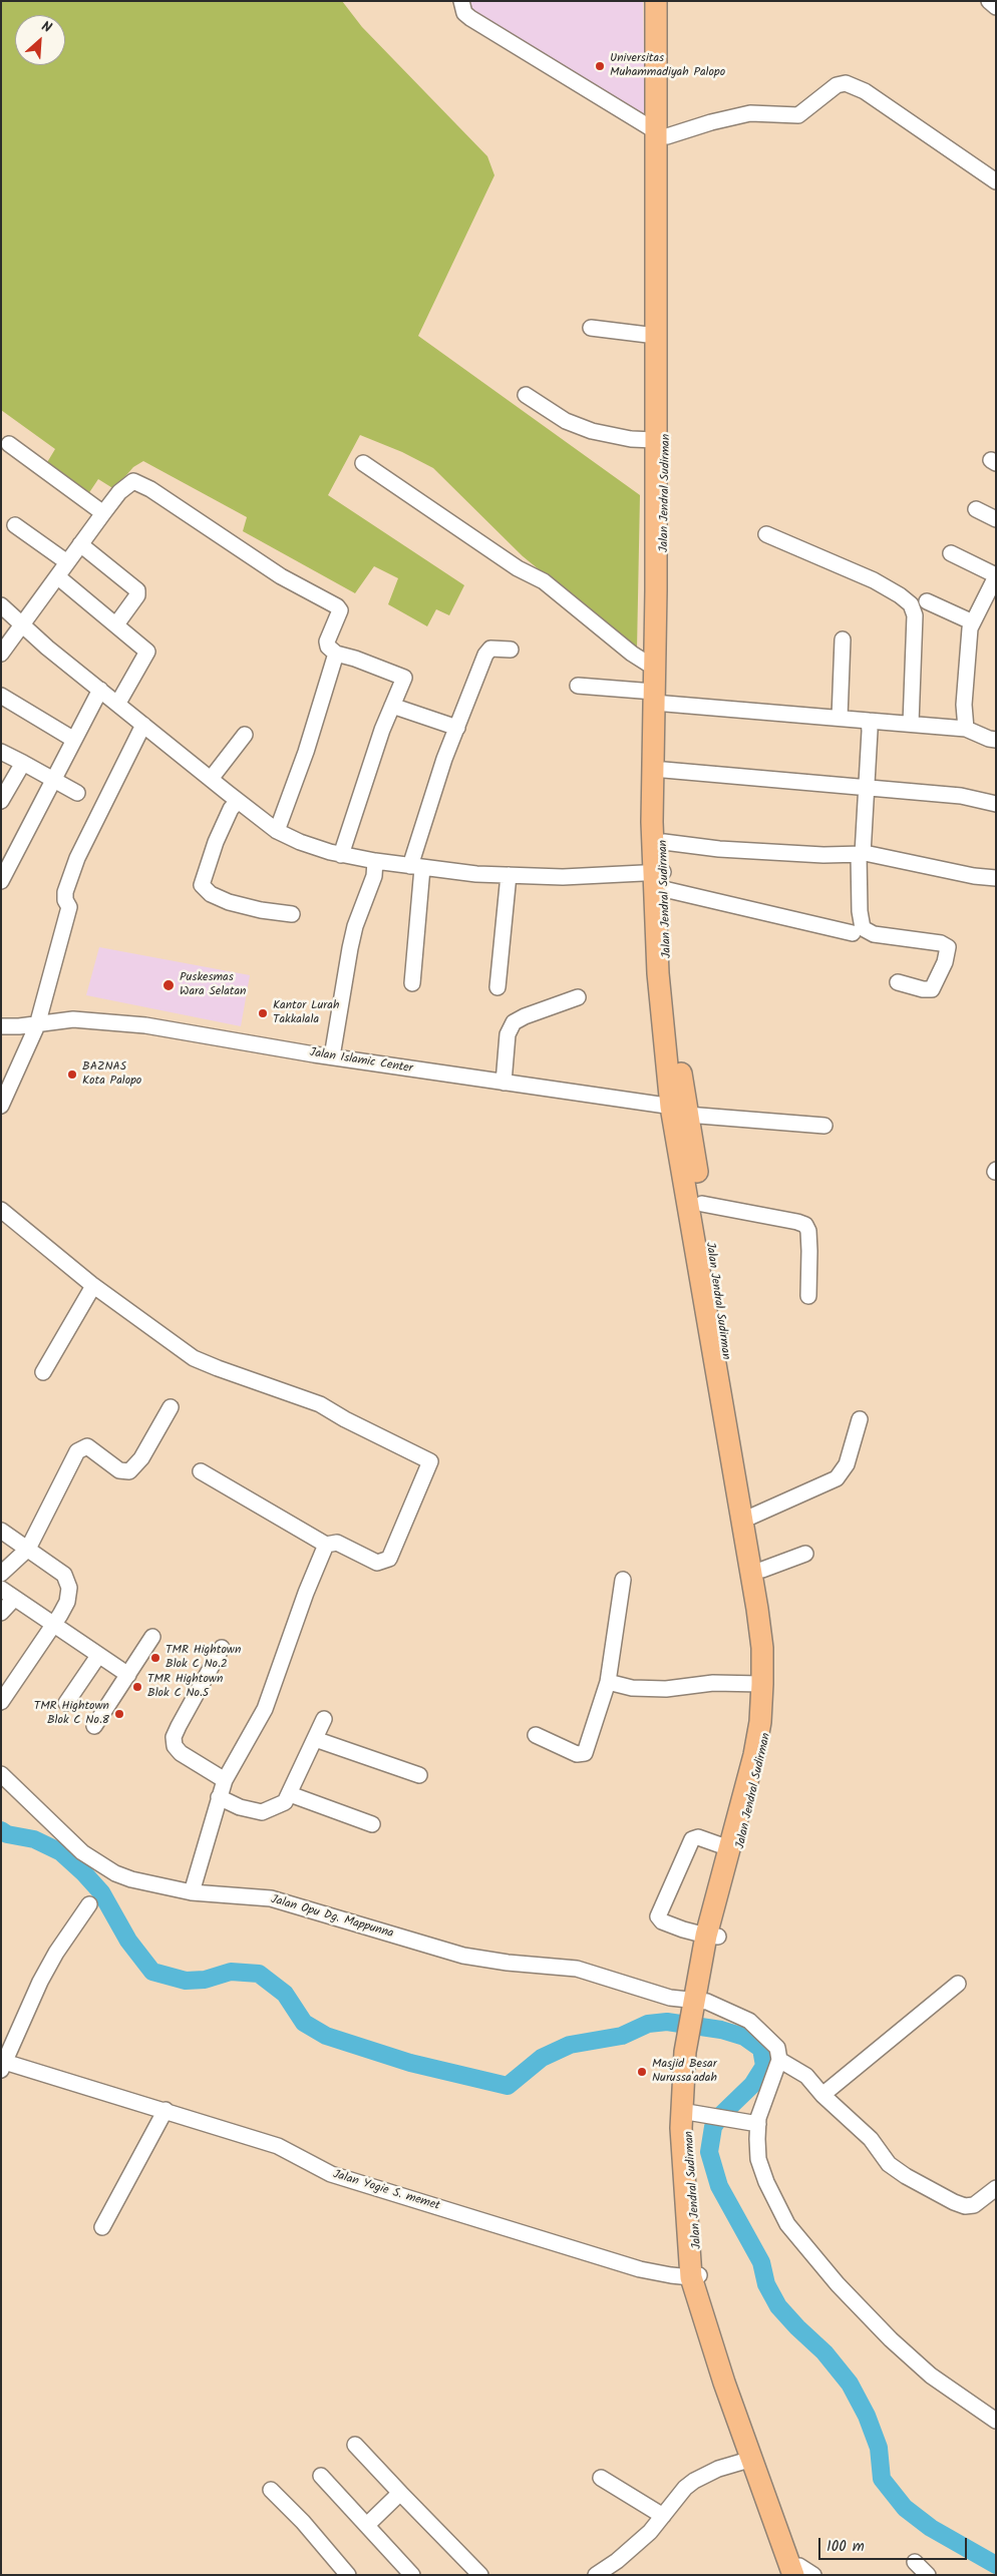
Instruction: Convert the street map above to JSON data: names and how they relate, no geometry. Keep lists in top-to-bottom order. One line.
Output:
{"streets":{"highway":["Jalan Jendral Sudirman"],"street":["Jalan Islamic Center","Jalan Opu Dg. Mappunna","Jalan Yogie S. memet"]},"crossings":[["Jalan Jendral Sudirman","Jalan Islamic Center"],["Jalan Jendral Sudirman","Jalan Opu Dg. Mappunna"],["Jalan Jendral Sudirman","Jalan Yogie S. memet"]],"places":["Universitas Muhammadiyah Palopo","Puskesmas Wara Selatan","Kantor Lurah Takkalala","BAZNAS Kota Palopo","TMR Hightown Blok C No.2","TMR Hightown Blok C No.5","TMR Hightown Blok C No.8","Masjid Besar Nurussa'adah"],"scale_bar":"100 m","north":"top right"}
